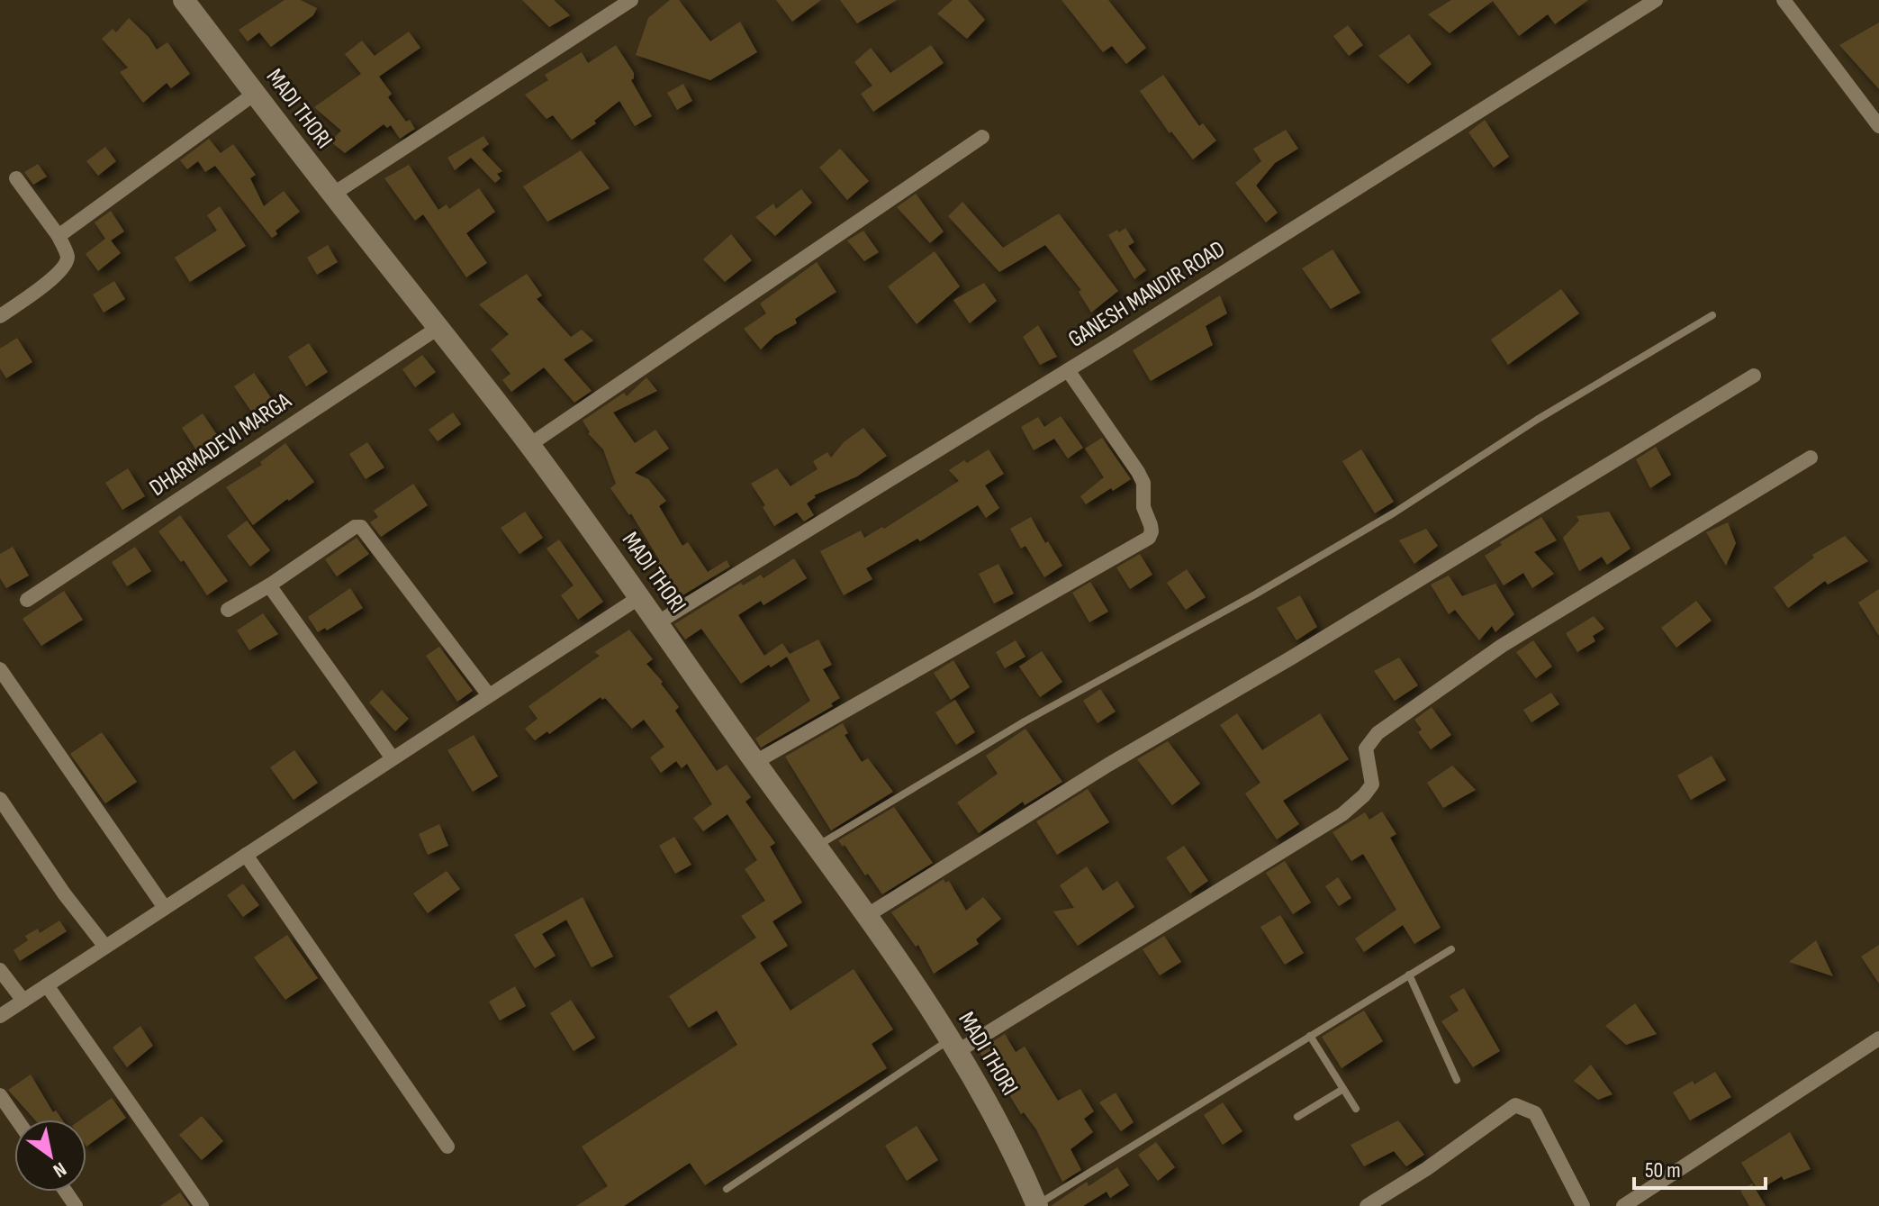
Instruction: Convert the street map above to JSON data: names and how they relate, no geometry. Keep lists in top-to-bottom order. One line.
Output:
{"streets":{"main road":["MADI THORI"],"street":["GANESH MANDIR ROAD","DHARMADEVI MARGA"]},"crossings":[["MADI THORI","GANESH MANDIR ROAD"],["MADI THORI","DHARMADEVI MARGA"]],"scale_bar":"50 m","north":"bottom right"}
